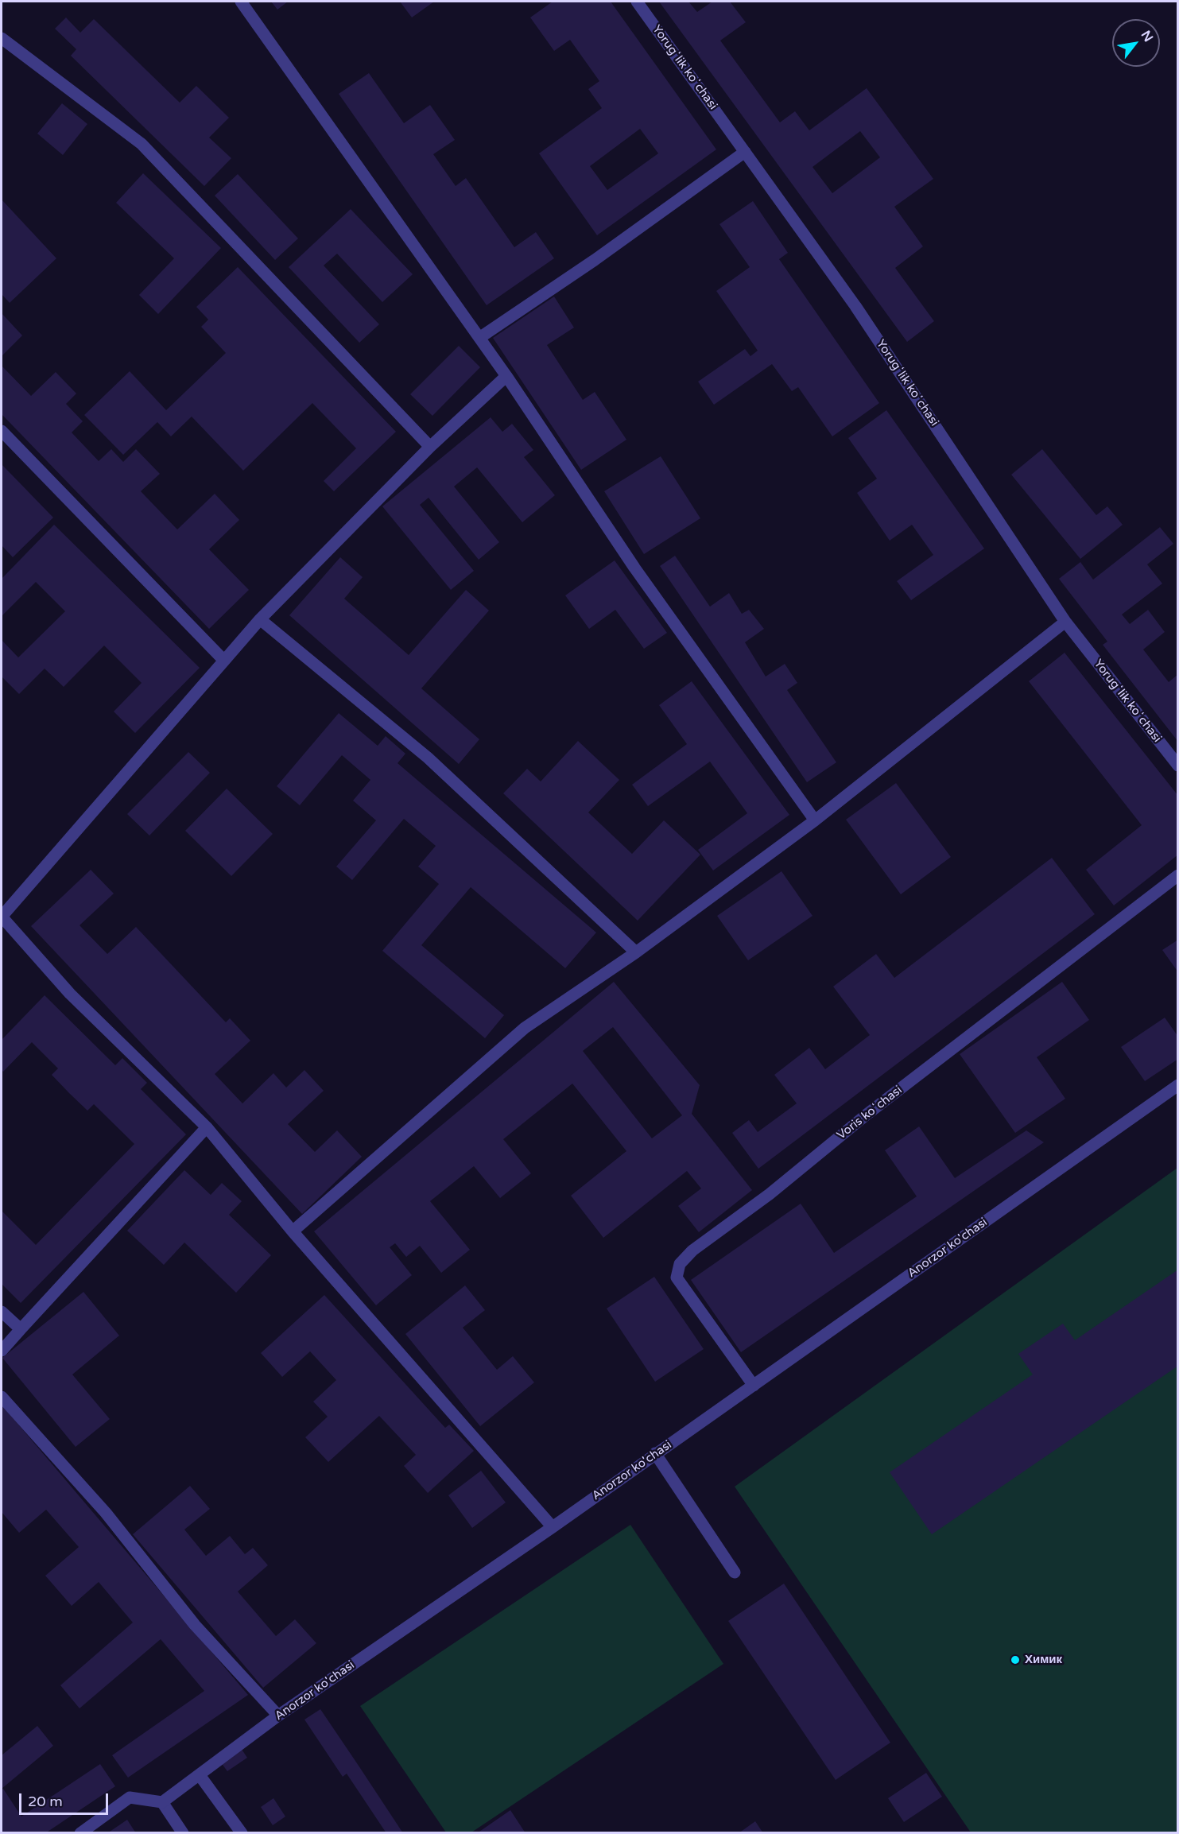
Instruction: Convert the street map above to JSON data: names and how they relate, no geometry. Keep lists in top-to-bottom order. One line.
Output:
{"streets":{"street":["Yorugʻlik koʻchasi","Voris koʻchasi","Anorzor ko'chasi"]},"crossings":[["Voris koʻchasi","Anorzor ko'chasi"]],"places":["Химик"],"scale_bar":"20 m","north":"top right"}
